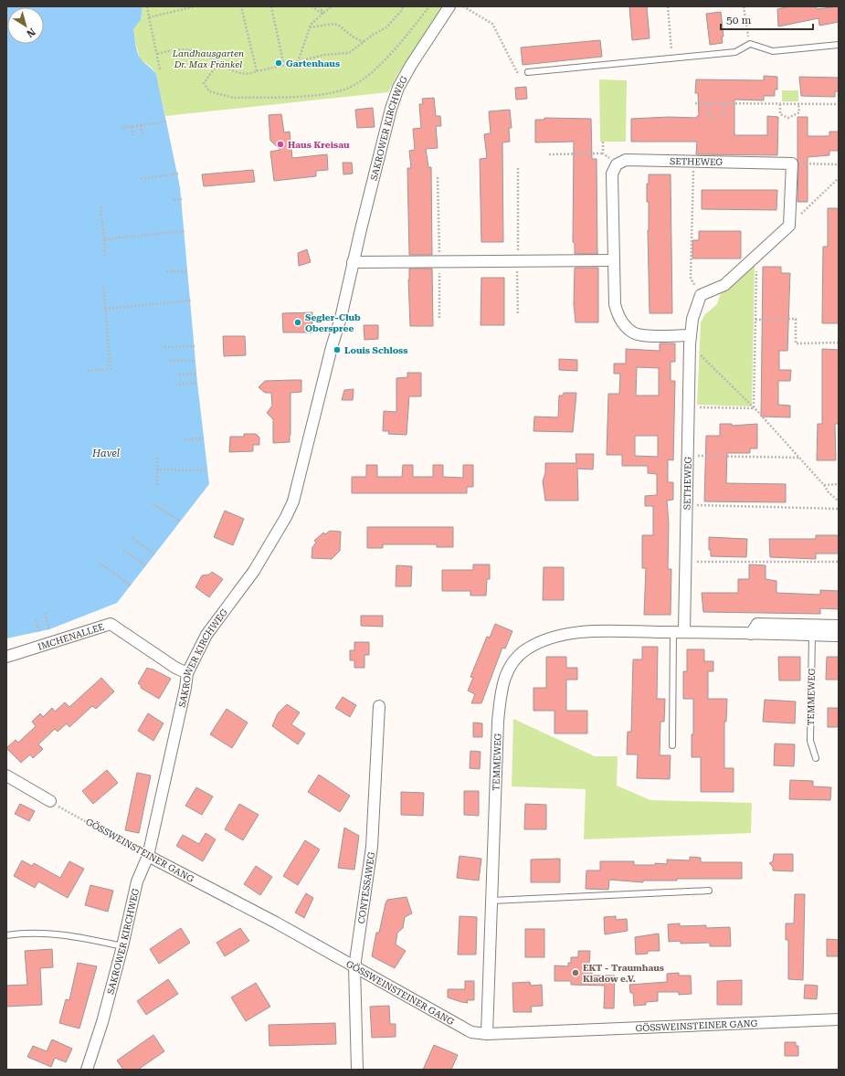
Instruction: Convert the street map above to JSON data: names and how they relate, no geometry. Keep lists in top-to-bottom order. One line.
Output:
{"streets":{"street":["SAKROWER KIRCHWEG","SETHEWEG","IMCHENALLEE","TEMMEWEG","GÖSSWEINSTEINER GANG","CONTESSAWEG"]},"crossings":[["SAKROWER KIRCHWEG","IMCHENALLEE"],["SAKROWER KIRCHWEG","GÖSSWEINSTEINER GANG"],["SETHEWEG","TEMMEWEG"],["TEMMEWEG","GÖSSWEINSTEINER GANG"],["GÖSSWEINSTEINER GANG","CONTESSAWEG"]],"water":["Havel"],"parks":["Landhausgarten Dr. Max Fränkel"],"places":["Gartenhaus","Haus Kreisau","Segler-Club Oberspree","Louis Schloss","EKT - Traumhaus Kladow e.V."],"scale_bar":"50 m","north":"bottom right"}
